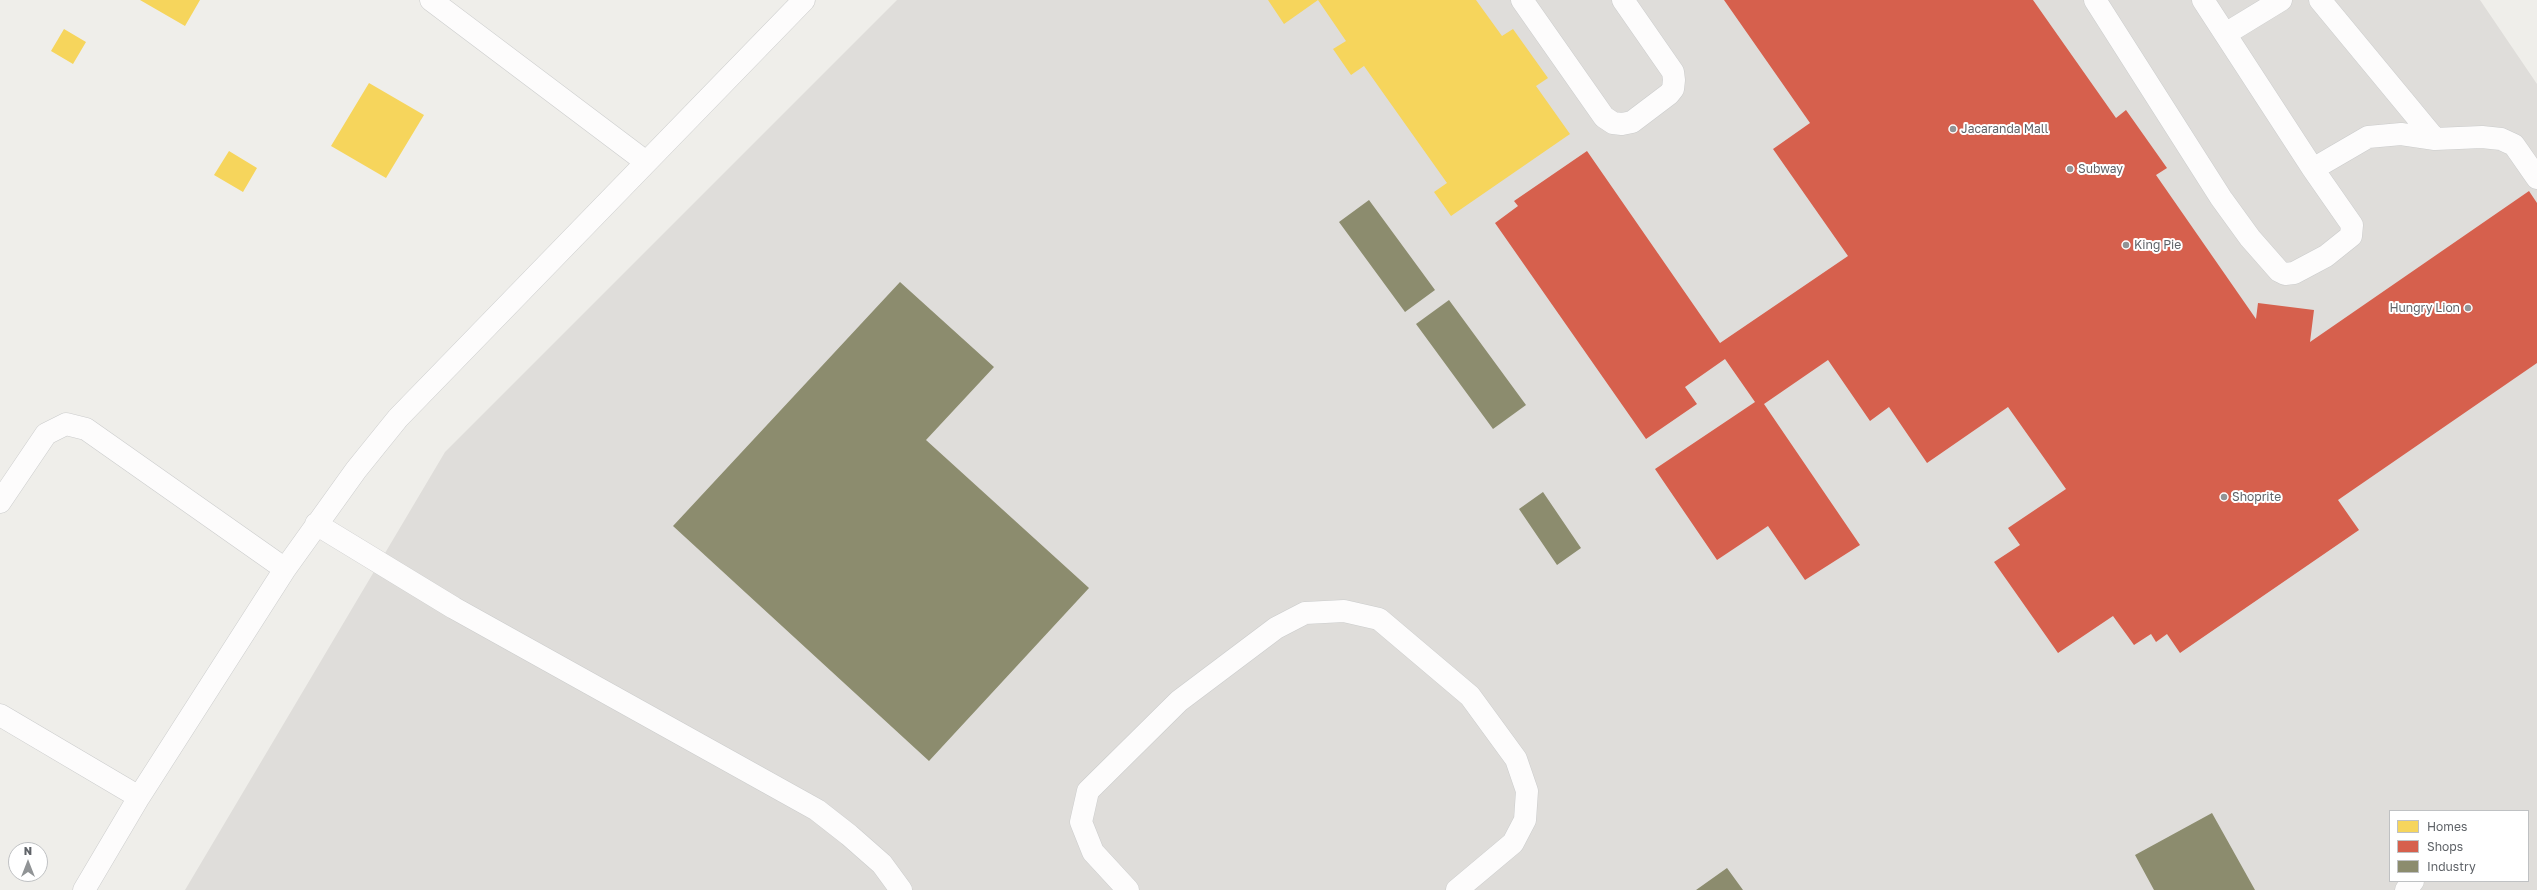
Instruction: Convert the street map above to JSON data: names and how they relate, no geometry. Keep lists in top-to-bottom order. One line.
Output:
{"places":["Jacaranda Mall","Subway","King Pie","Hungry Lion","Shoprite"],"legend":["Homes","Shops","Industry"],"north":"top"}
